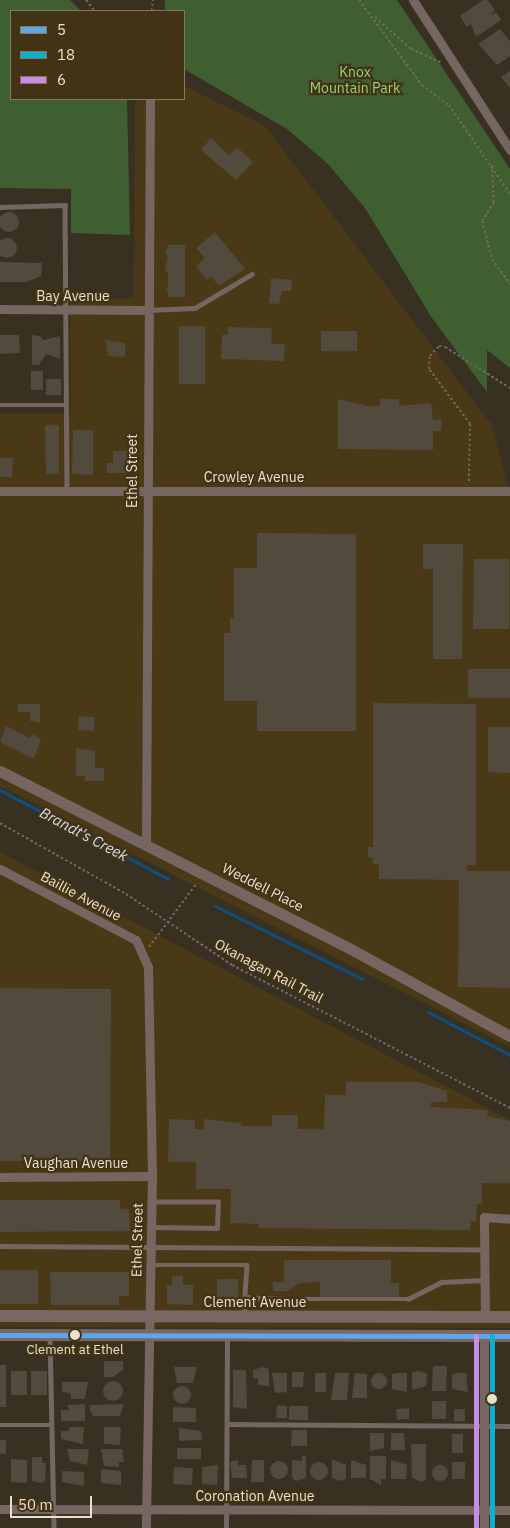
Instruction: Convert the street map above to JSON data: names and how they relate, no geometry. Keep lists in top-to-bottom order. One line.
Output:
{"streets":{"main road":["Clement Avenue"],"street":["Bay Avenue","Ethel Street","Crowley Avenue","Weddell Place","Baillie Avenue","Vaughan Avenue","Coronation Avenue"],"path":["Okanagan Rail Trail"]},"crossings":[["Bay Avenue","Ethel Street"],["Ethel Street","Crowley Avenue"],["Ethel Street","Weddell Place"],["Ethel Street","Baillie Avenue"],["Ethel Street","Vaughan Avenue"],["Ethel Street","Clement Avenue"],["Ethel Street","Coronation Avenue"]],"water":["Brandt's Creek"],"parks":["Knox Mountain Park"],"places":["Clement at Ethel"],"lines":["transit line 5","transit line 18","transit line 6"],"legend":["5","18","6"],"scale_bar":"50 m"}
